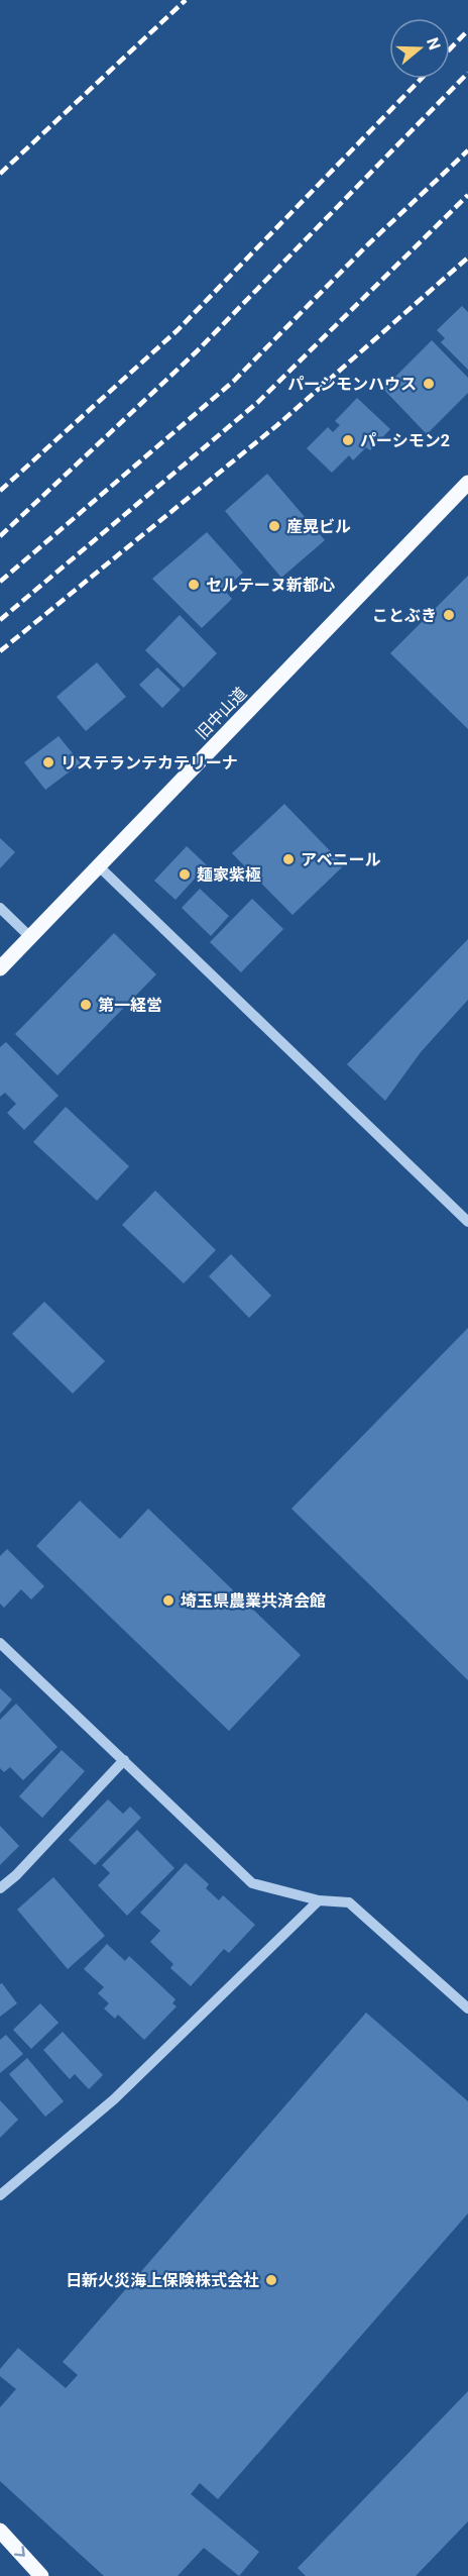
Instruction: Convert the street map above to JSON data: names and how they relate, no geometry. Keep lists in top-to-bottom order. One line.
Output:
{"streets":{"main road":["旧中山道"]},"places":["パーシモンハウス","パーシモン2","産晃ビル","セルテーヌ新都心","ことぶき","リステランテカテリーナ","アベニール","麺家紫極","第一経営","埼玉県農業共済会館","日新火災海上保険株式会社"],"north":"right"}
